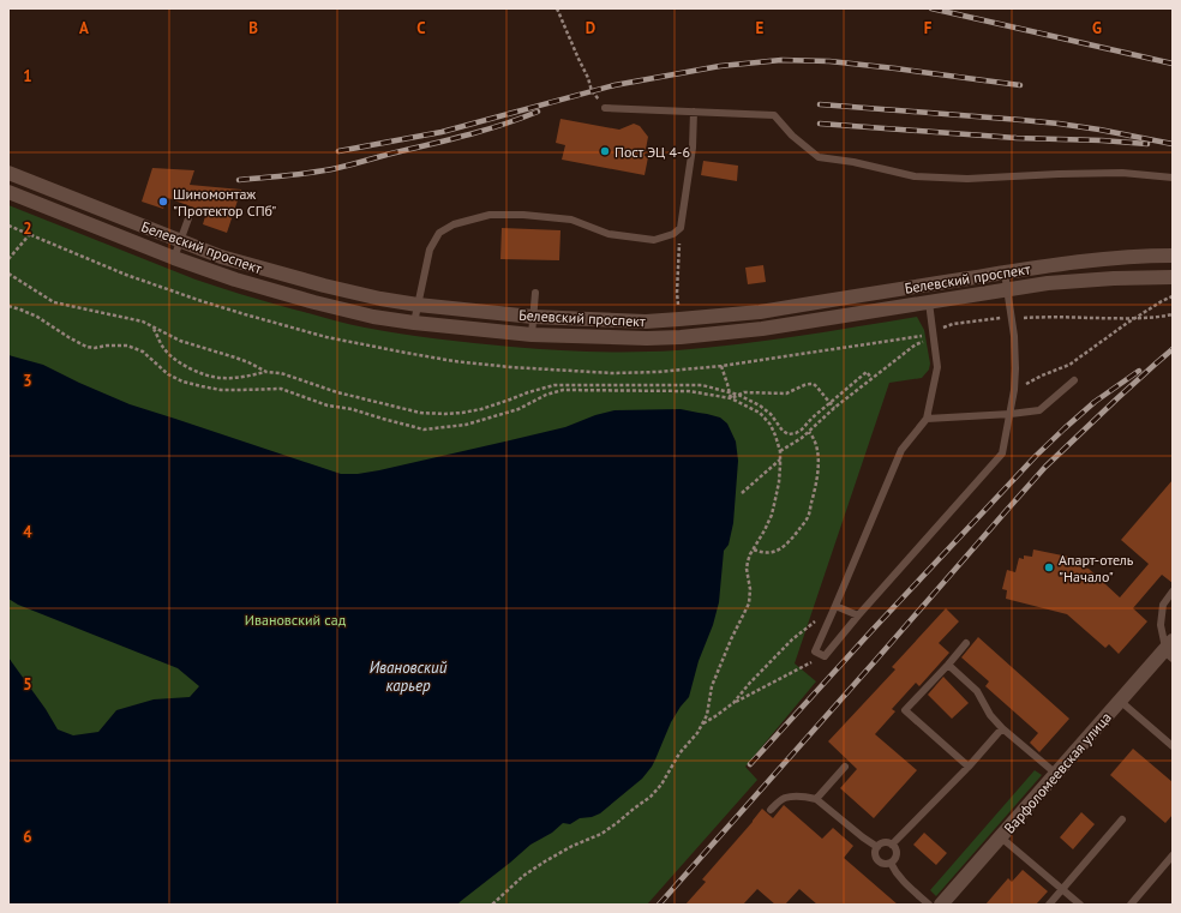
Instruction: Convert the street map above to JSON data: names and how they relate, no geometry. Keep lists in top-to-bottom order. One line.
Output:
{"streets":{"street":["Белевский проспект","Варфоломеевская улица"]},"water":["Ивановский карьер"],"parks":["Ивановский сад"],"places":["Пост ЭЦ 4-6","Шиномонтаж \"Протектор СПб\"","Апарт-отель \"Начало\""],"grid":{"columns":["A","B","C","D","E","F","G"],"rows":["1","2","3","4","5","6"]}}
